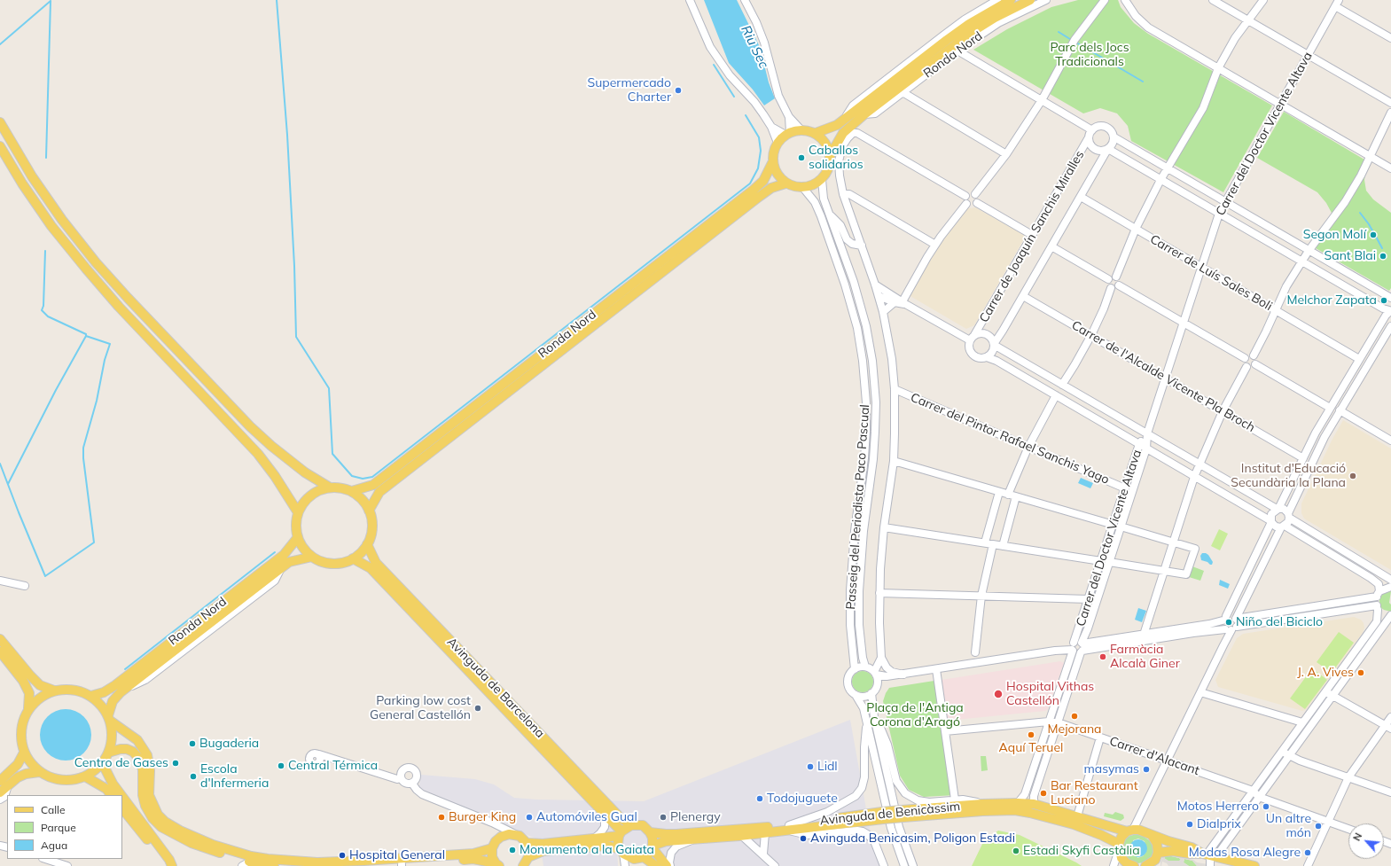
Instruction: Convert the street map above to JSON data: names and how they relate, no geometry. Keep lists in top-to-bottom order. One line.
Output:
{"streets":{"main road":["Ronda Nord","Avinguda de Barcelona","Avinguda de Benicàssim"],"street":["Carrer del Doctor Vicente Altava","Carrer de Joaquín Sanchis Miralles","Carrer de Luís Sales Boli","Carrer de l'Alcalde Vicente Pla Broch","Carrer del Pintor Rafael Sanchis Yago","Passeig del Periodista Paco Pascual","Carrer d'Alacant"]},"crossings":[["Ronda Nord","Passeig del Periodista Paco Pascual"],["Ronda Nord","Avinguda de Barcelona"],["Carrer del Doctor Vicente Altava","Carrer de Luís Sales Boli"],["Carrer del Doctor Vicente Altava","Carrer de l'Alcalde Vicente Pla Broch"],["Carrer del Doctor Vicente Altava","Carrer del Pintor Rafael Sanchis Yago"],["Carrer del Doctor Vicente Altava","Carrer d'Alacant"],["Carrer del Doctor Vicente Altava","Avinguda de Benicàssim"],["Carrer de Joaquín Sanchis Miralles","Carrer de Luís Sales Boli"],["Carrer de Joaquín Sanchis Miralles","Carrer de l'Alcalde Vicente Pla Broch"],["Avinguda de Barcelona","Avinguda de Benicàssim"]],"water":["Riu Sec"],"parks":["Parc dels Jocs Tradicionals","Plaça de l'Antiga Corona d'Aragó"],"places":["Supermercado Charter","Caballos solidarios","Segon Molí","Sant Blai","Melchor Zapata","Institut d'Educació Secundària la Plana","Niño del Biciclo","Farmàcia Alcalà Giner","J. A. Vives","Hospital Vithas Castellón","Parking low cost General Castellón","Mejorana","Aquí Teruel","Bugaderia","Centro de Gases","Central Térmica","Lidl","masymas","Escola d'Infermeria","Bar Restaurant Luciano","Todojuguete","Motos Herrero","Burger King","Automóviles Gual","Plenergy","Dialprix","Un altre món","Avinguda Benicasim, Poligon Estadi","Monumento a la Gaiata","Estadi Skyfi Castàlia","Modas Rosa Alegre","Hospital General"],"legend":["Calle","Parque","Agua"],"north":"top left"}
